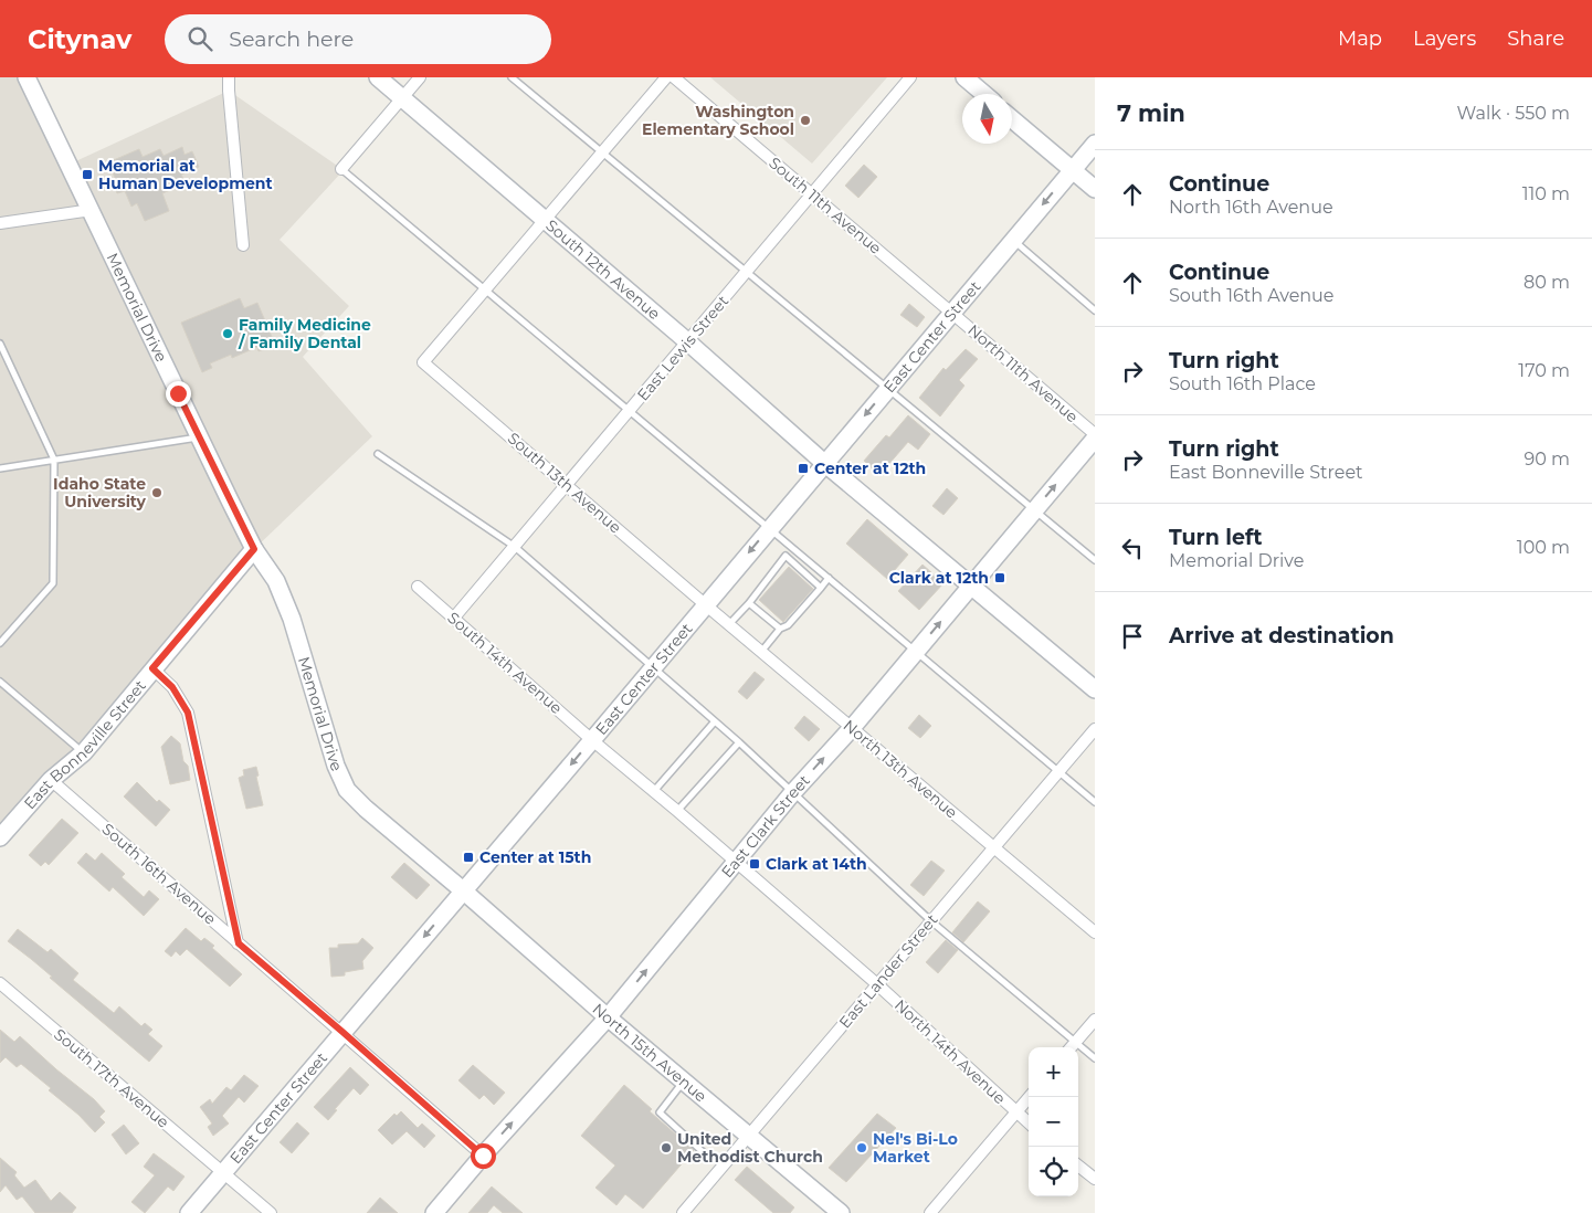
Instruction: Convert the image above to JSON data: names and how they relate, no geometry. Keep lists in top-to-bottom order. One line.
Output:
{"streets":{"street":["South 11th Avenue","South 12th Avenue","Memorial Drive","East Center Street","East Lewis Street","North 11th Avenue","South 13th Avenue","South 14th Avenue","East Bonneville Street","North 13th Avenue","East Clark Street","South 16th Avenue","East Lander Street","North 14th Avenue","North 15th Avenue","South 17th Avenue"]},"crossings":[["South 11th Avenue","East Center Street"],["South 11th Avenue","East Lewis Street"],["South 11th Avenue","North 11th Avenue"],["South 12th Avenue","East Center Street"],["South 12th Avenue","East Lewis Street"],["South 12th Avenue","East Clark Street"],["Memorial Drive","East Center Street"],["Memorial Drive","East Bonneville Street"],["Memorial Drive","North 15th Avenue"],["East Center Street","North 11th Avenue"],["East Center Street","South 13th Avenue"],["East Center Street","South 14th Avenue"],["East Center Street","North 13th Avenue"],["East Center Street","South 16th Avenue"],["East Center Street","North 14th Avenue"],["East Center Street","North 15th Avenue"],["East Center Street","South 17th Avenue"],["East Lewis Street","South 13th Avenue"],["East Lewis Street","South 14th Avenue"],["North 11th Avenue","East Clark Street"],["South 13th Avenue","North 13th Avenue"],["South 14th Avenue","North 14th Avenue"],["East Bonneville Street","South 16th Avenue"],["North 13th Avenue","East Clark Street"],["North 13th Avenue","East Lander Street"],["East Clark Street","South 16th Avenue"],["East Clark Street","North 14th Avenue"],["East Clark Street","North 15th Avenue"],["East Lander Street","North 14th Avenue"],["East Lander Street","North 15th Avenue"]],"one_way":["East Center Street","East Clark Street"],"places":{"other":["Washington Elementary School","Family Medicine / Family Dental","Idaho State University","United Methodist Church","Nel's Bi-Lo Market"],"transit":["Memorial at Human Development","Center at 12th","Clark at 12th","Center at 15th","Clark at 14th"]},"north":"bottom","page":{"header":"Citynav","search":"Search here","nav":["Map","Layers","Share"],"heading":["7 min","Walk · 550 m"],"list":[["Continue","North 16th Avenue","110 m"],["Continue","South 16th Avenue","80 m"],["Turn right","South 16th Place","170 m"],["Turn right","East Bonneville Street","90 m"],["Turn left","Memorial Drive","100 m"],"Arrive at destination"],"map_buttons":["+","−"]}}
